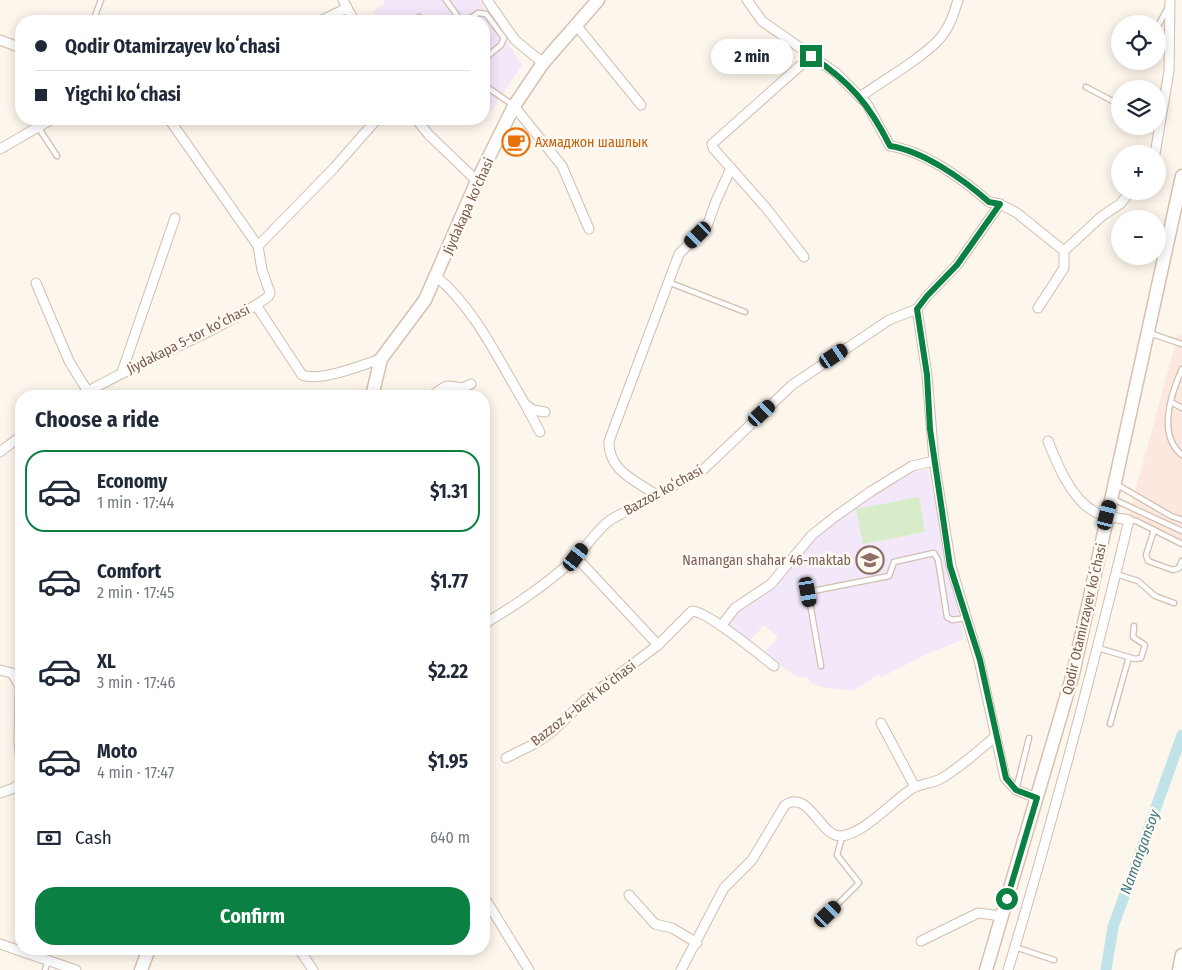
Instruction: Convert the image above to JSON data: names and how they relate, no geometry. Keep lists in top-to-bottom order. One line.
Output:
{"streets":{"main road":["Jiydakapa ko'chasi","Qodir Otamirzayev koʻchasi"],"street":["Jiydakapa 5-tor koʻchasi","Bazzoz koʻchasi","Bazzoz 4-berk koʻchasi"]},"crossings":[["Jiydakapa ko'chasi","Jiydakapa 5-tor koʻchasi"]],"water":["Namangansoy"],"places":{"cafe":["Ахмаджон шашлык"],"school or university":["Namangan shahar 46-maktab"]},"page":{"map_buttons":["+","−"],"banner":["Qodir Otamirzayev koʻchasi","Yigchi koʻchasi"],"bubble":"2 min","heading":"Choose a ride","list":[{"name":"Economy","note":"1 min · 17:44","value":"$1.31"},{"name":"Comfort","note":"2 min · 17:45","value":"$1.77"},{"name":"XL","note":"3 min · 17:46","value":"$2.22"},{"name":"Moto","note":"4 min · 17:47","value":"$1.95"}],"pay":["Cash","640 m"],"buttons":"Confirm"}}
